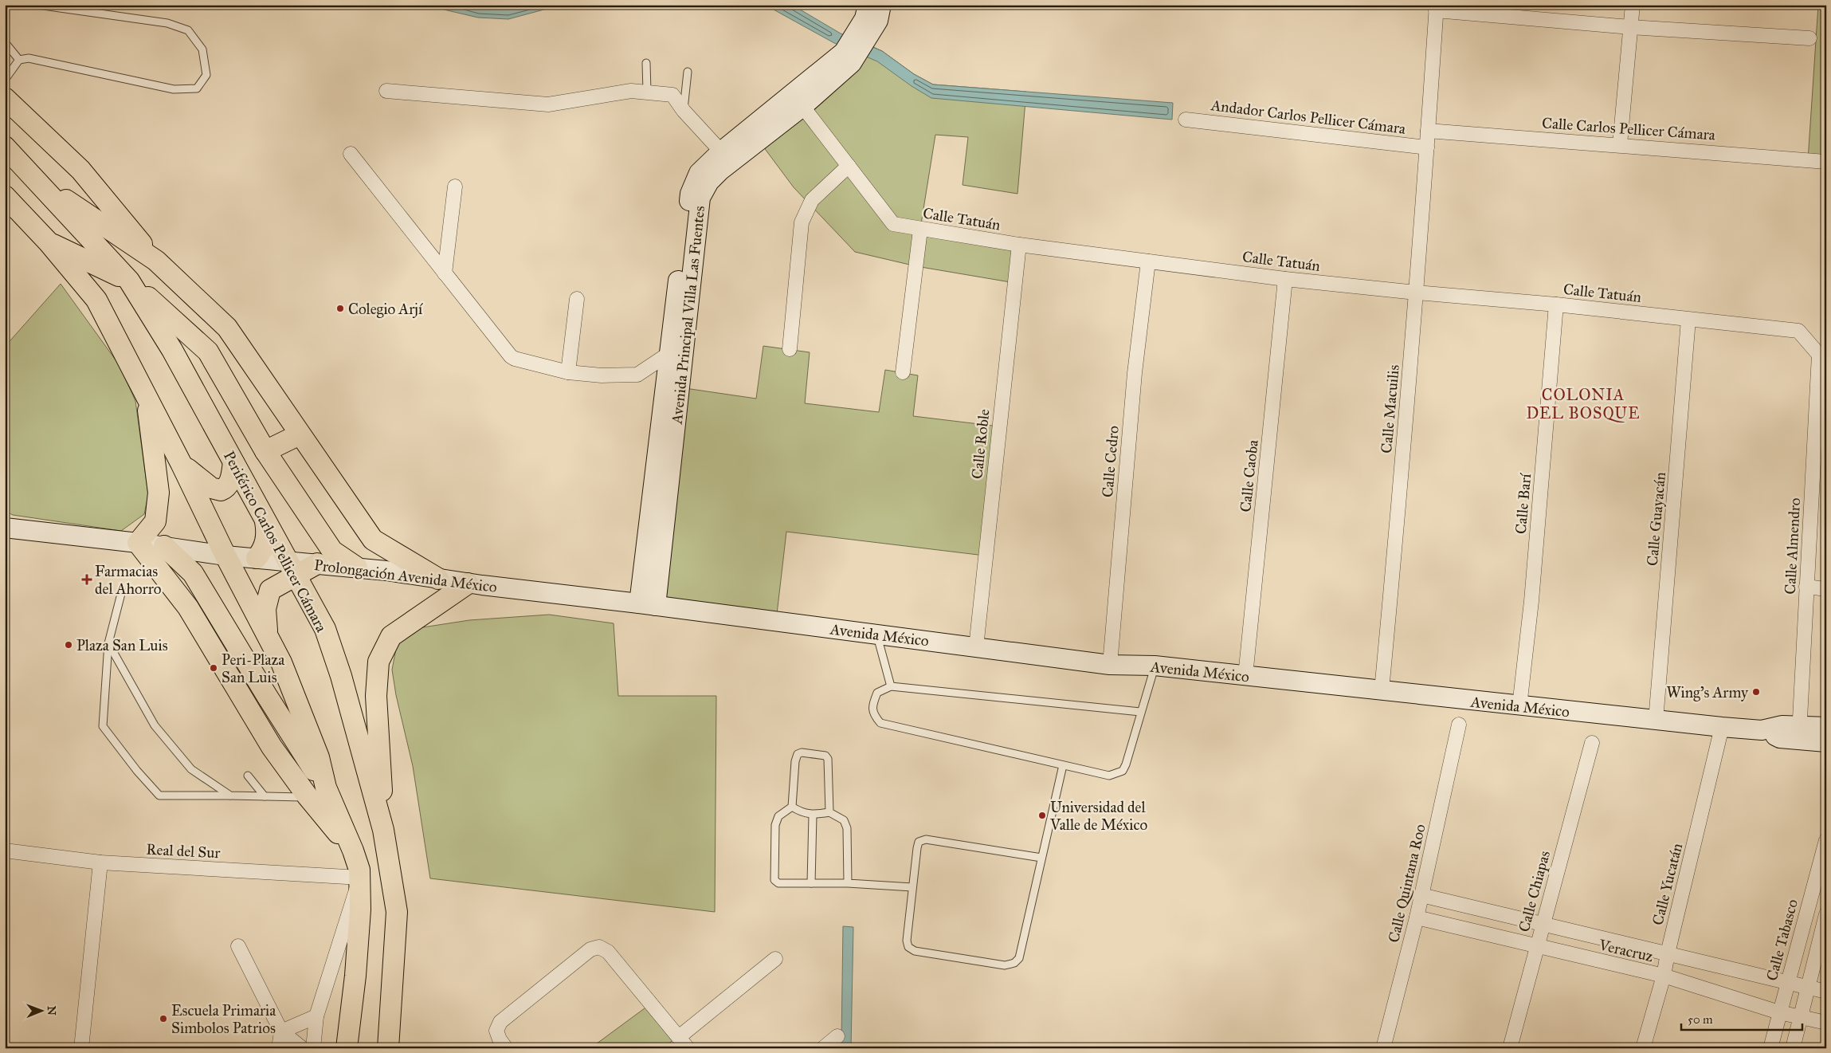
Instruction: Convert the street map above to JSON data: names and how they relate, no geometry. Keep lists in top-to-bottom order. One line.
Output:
{"streets":{"main road":["Avenida Principal Villa Las Fuentes","Periférico Carlos Pellicer Cámara","Prolongación Avenida México","Avenida México"],"street":["Andador Carlos Pellicer Cámara","Calle Carlos Pellicer Cámara","Calle Tatuán","Calle Macuilis","Calle Roble","Calle Cedro","Calle Caoba","Calle Barí","Calle Guayacán","Calle Almendro","Real del Sur","Calle Quintana Roo","Calle Yucatán","Calle Chiapas","Calle Tabasco","Veracruz"]},"crossings":[["Andador Carlos Pellicer Cámara","Calle Macuilis"],["Calle Carlos Pellicer Cámara","Calle Macuilis"],["Calle Tatuán","Avenida Principal Villa Las Fuentes"],["Calle Tatuán","Calle Macuilis"],["Calle Tatuán","Calle Roble"],["Calle Tatuán","Calle Cedro"],["Calle Tatuán","Calle Caoba"],["Calle Tatuán","Calle Barí"],["Calle Tatuán","Calle Guayacán"],["Calle Tatuán","Calle Almendro"],["Avenida Principal Villa Las Fuentes","Prolongación Avenida México"],["Avenida Principal Villa Las Fuentes","Avenida México"],["Calle Macuilis","Avenida México"],["Calle Roble","Avenida México"],["Calle Cedro","Avenida México"],["Calle Caoba","Avenida México"],["Calle Barí","Avenida México"],["Calle Guayacán","Avenida México"],["Calle Almendro","Avenida México"],["Prolongación Avenida México","Avenida México"],["Avenida México","Calle Yucatán"],["Calle Quintana Roo","Veracruz"],["Calle Yucatán","Veracruz"],["Calle Chiapas","Veracruz"],["Calle Tabasco","Veracruz"]],"districts":["COLONIA DEL BOSQUE"],"places":{"other":["Colegio Arjí","Plaza San Luis","Peri-Plaza San Luis","Wing's Army","Universidad del Valle de México","Escuela Primaria Simbolos Patrios"],"health":["Farmacias del Ahorro"]},"scale_bar":"50 m","north":"right"}
